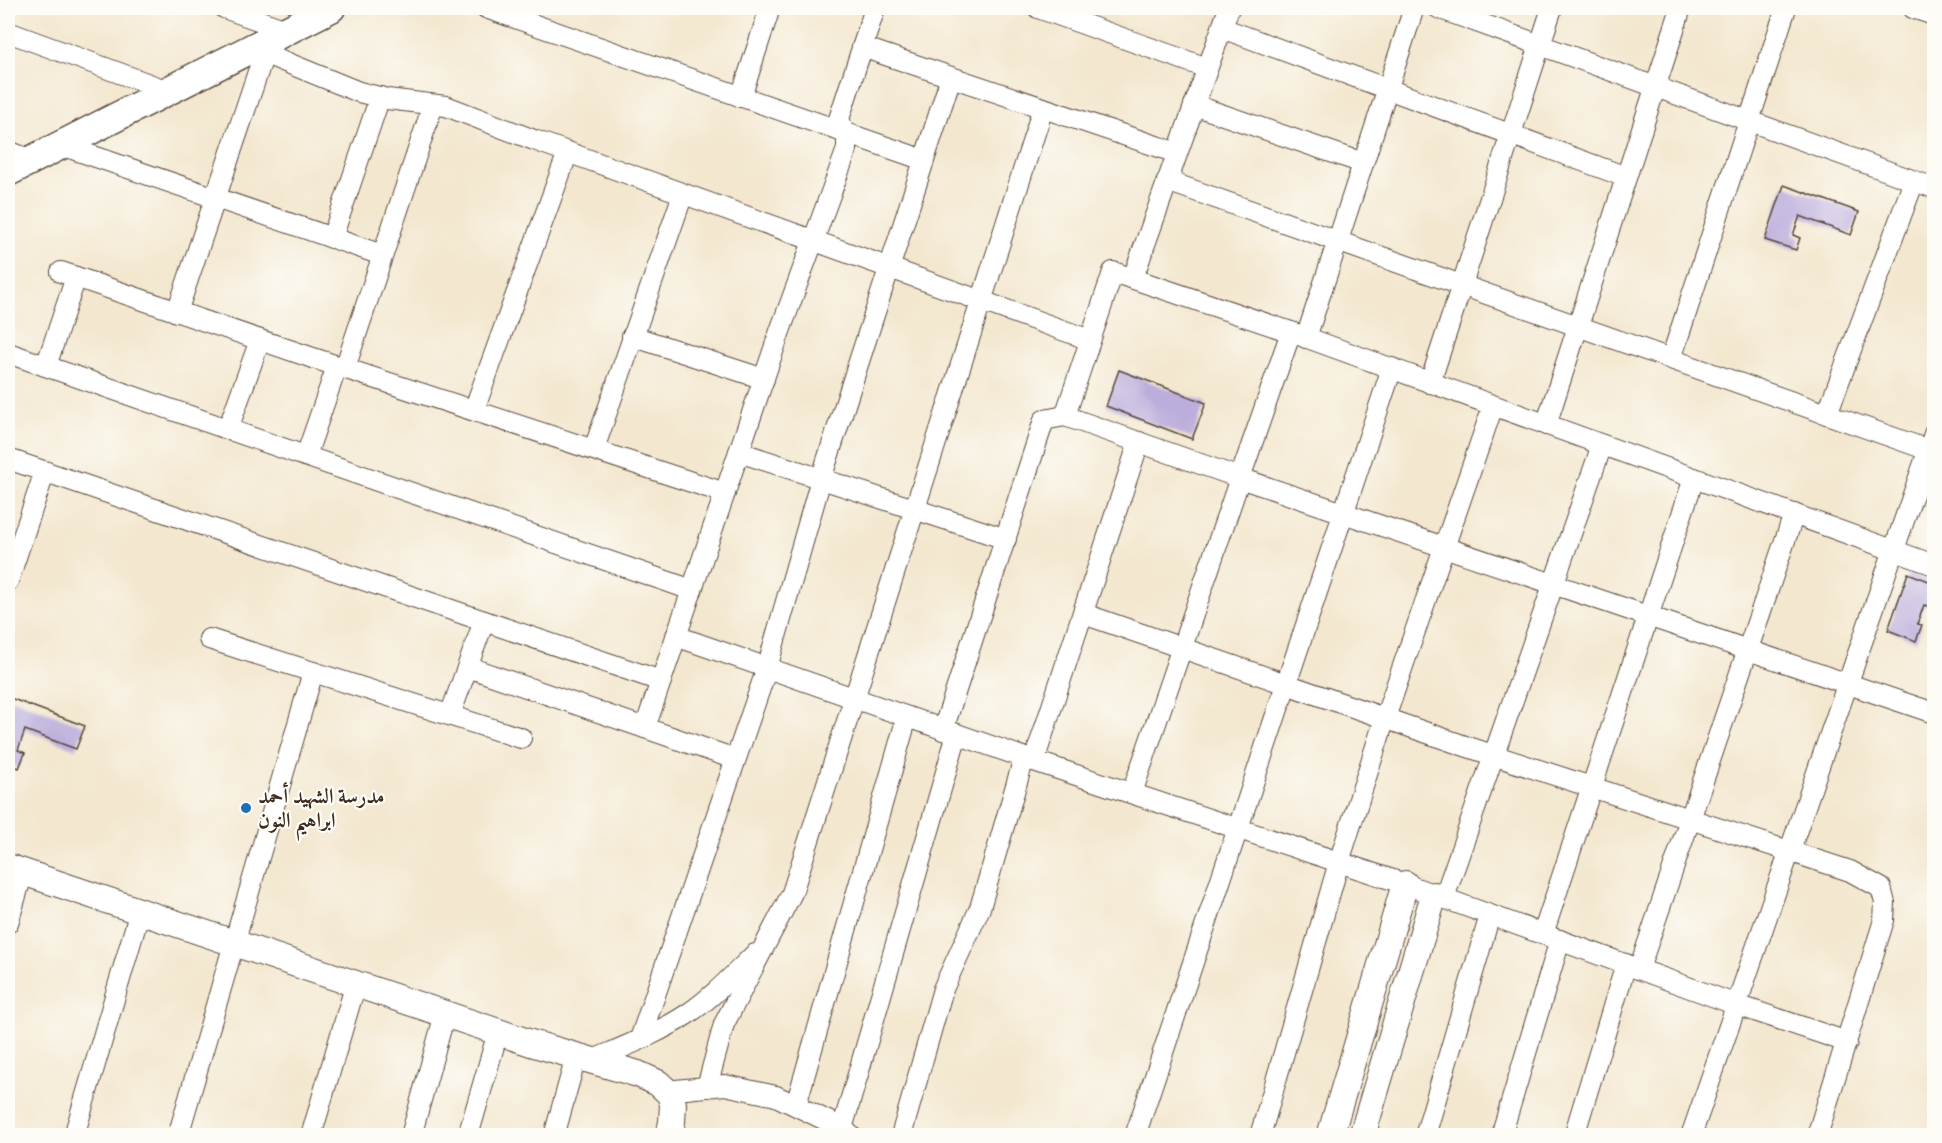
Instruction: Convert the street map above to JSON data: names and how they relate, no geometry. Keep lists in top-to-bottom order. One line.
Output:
{"places":["مدرسة الشهيد أحمد ابراهيم النون"]}
